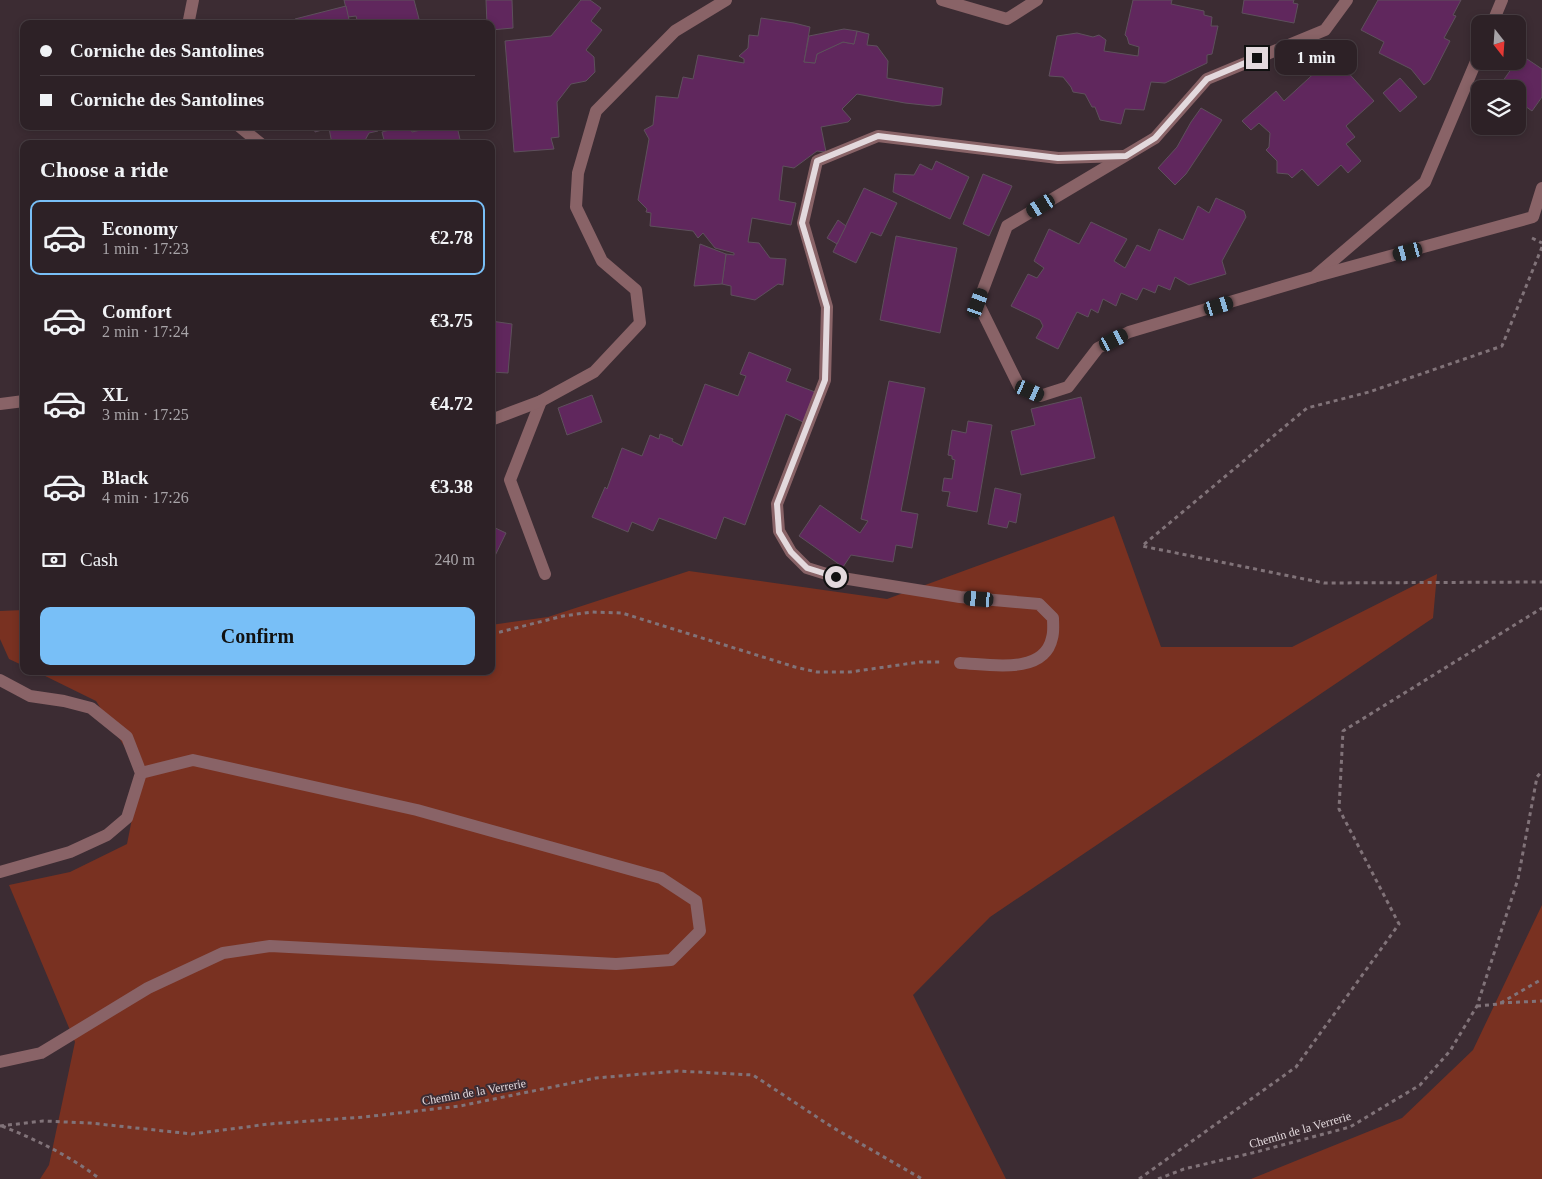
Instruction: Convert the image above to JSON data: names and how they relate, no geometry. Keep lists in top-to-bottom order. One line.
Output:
{"streets":{"path":["Chemin de la Verrerie"]},"north":"bottom","page":{"banner":["Corniche des Santolines","Corniche des Santolines"],"bubble":"1 min","heading":"Choose a ride","list":[{"name":"Economy","note":"1 min · 17:23","value":"€2.78"},{"name":"Comfort","note":"2 min · 17:24","value":"€3.75"},{"name":"XL","note":"3 min · 17:25","value":"€4.72"},{"name":"Black","note":"4 min · 17:26","value":"€3.38"}],"pay":["Cash","240 m"],"buttons":"Confirm"}}
